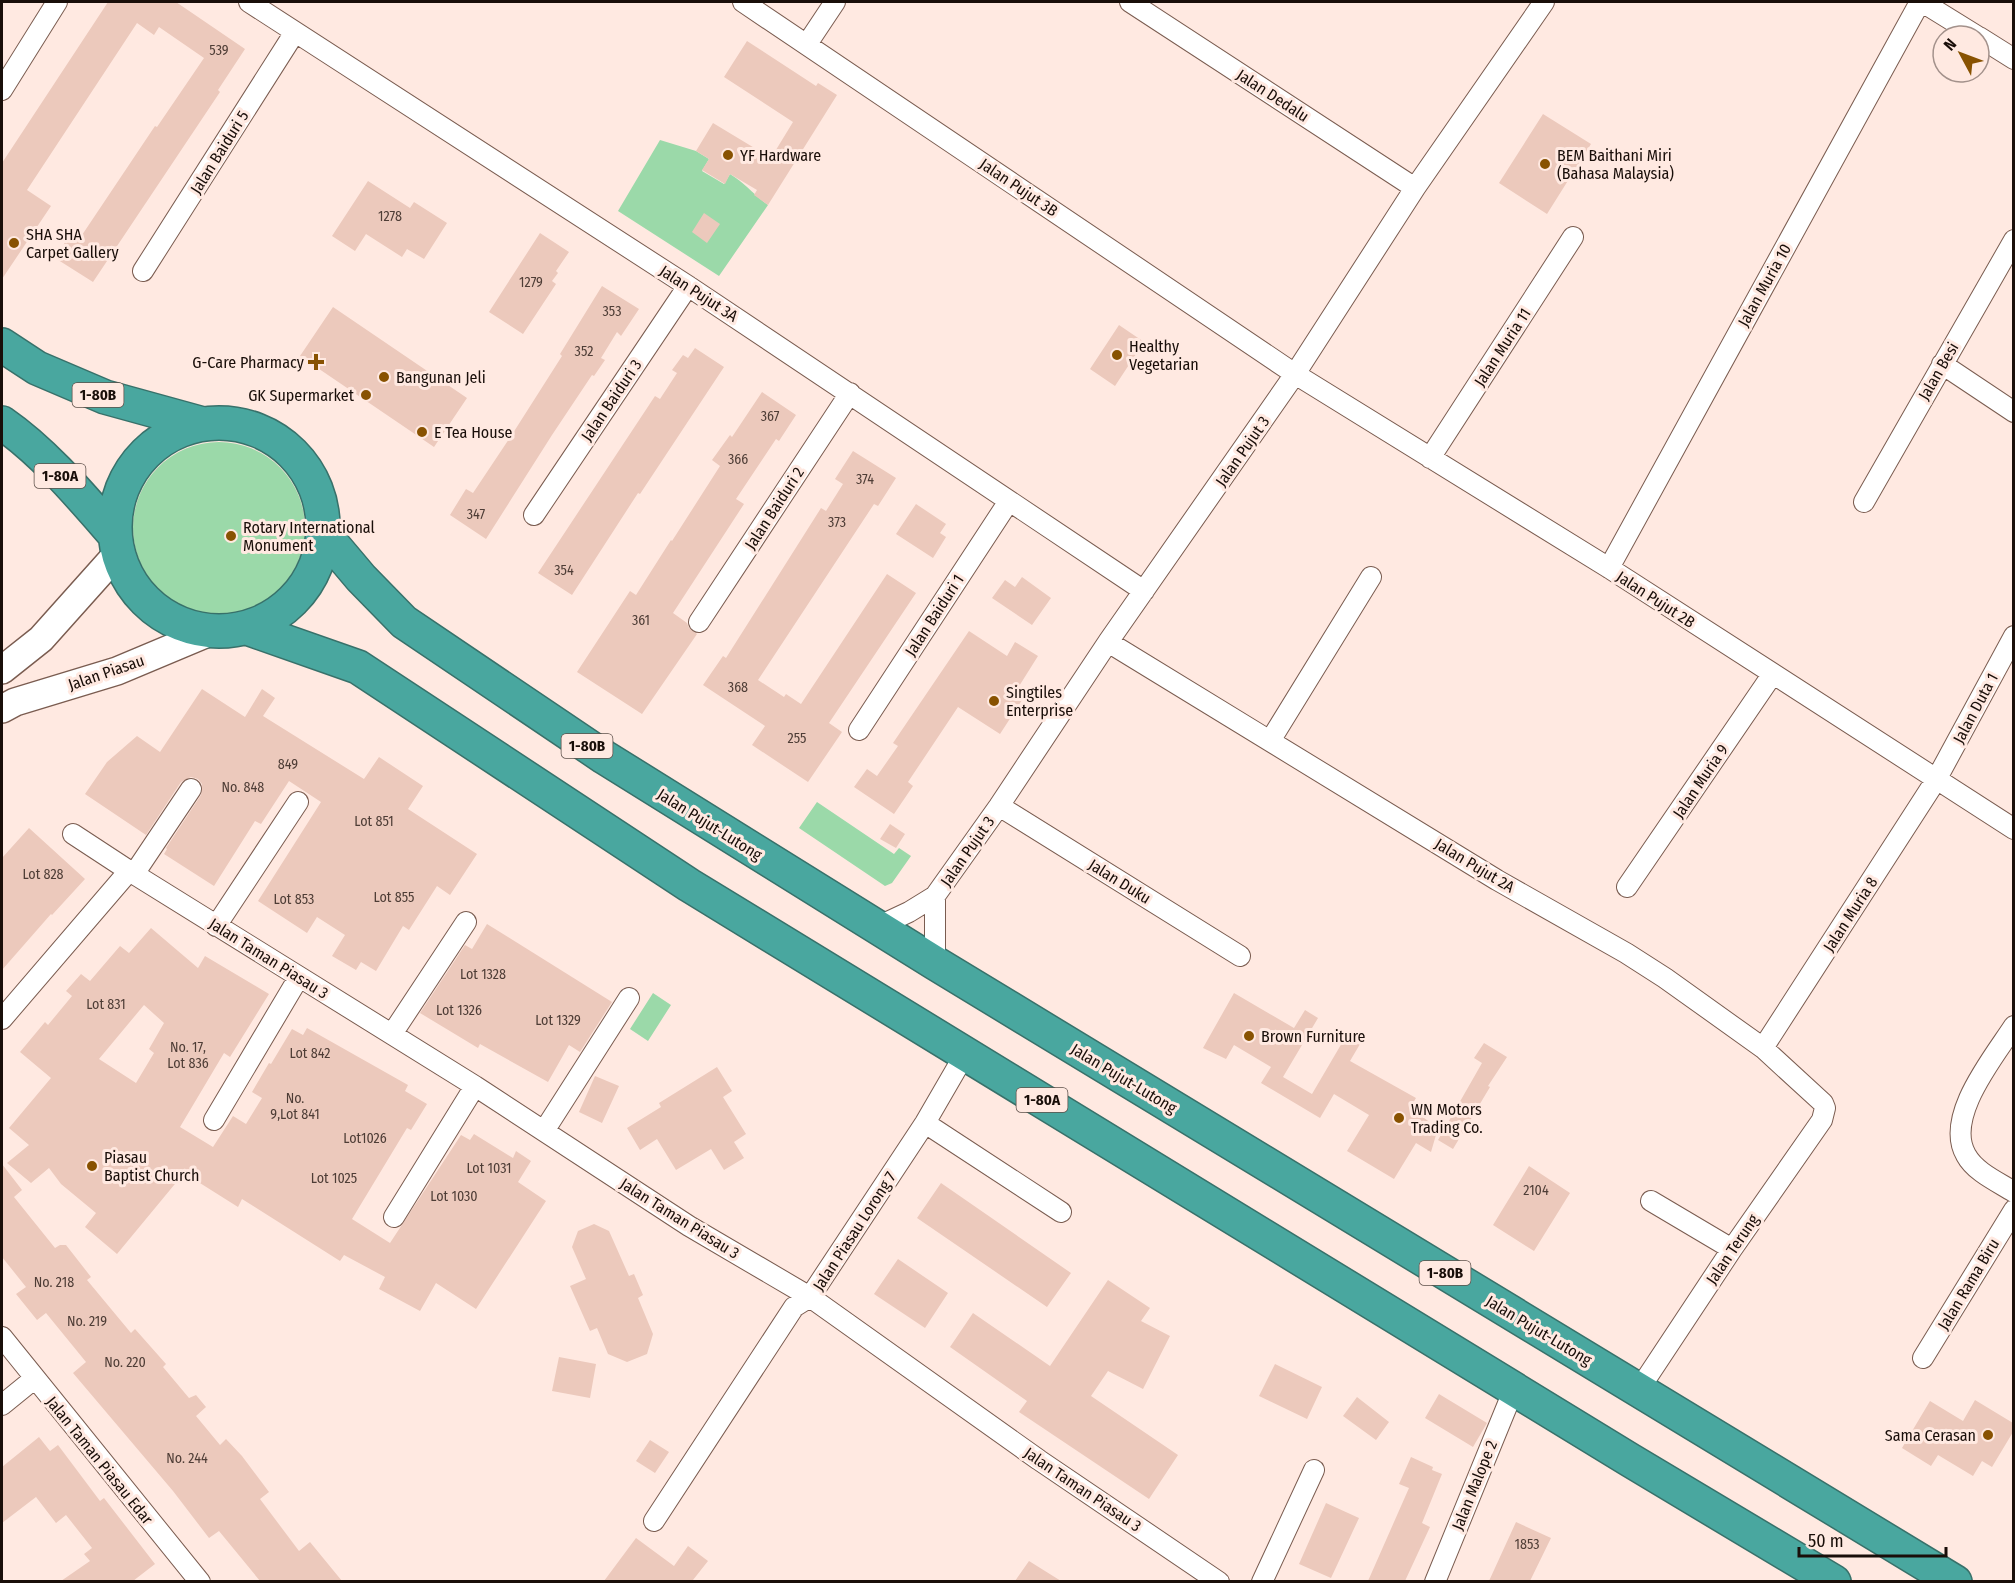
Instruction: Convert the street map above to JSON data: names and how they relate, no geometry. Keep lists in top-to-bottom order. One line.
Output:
{"streets":{"highway":["1-80B","1-80A","Jalan Pujut-Lutong"],"street":["Jalan Dedalu","Jalan Baiduri 5","Jalan Pujut 3B","Jalan Muria 10","Jalan Pujut 3A","Jalan Muria 11","Jalan Besi","Jalan Baiduri 3","Jalan Pujut 3","Jalan Baiduri 2","Jalan Pujut 2B","Jalan Baiduri 1","Jalan Piasau","Jalan Duta 1","Jalan Muria 9","Jalan Pujut 2A","Jalan Duku","Jalan Muria 8","Jalan Taman Piasau 3","Jalan Piasau Lorong 7","Jalan Terung","Jalan Rama Biru","Jalan Taman Piasau Edar","Jalan Malope 2"]},"crossings":[["Jalan Dedalu","Jalan Pujut 3"],["Jalan Baiduri 5","Jalan Pujut 3A"],["Jalan Pujut 3B","Jalan Pujut 3"],["Jalan Pujut 3B","Jalan Pujut 2B"],["Jalan Muria 10","Jalan Pujut 2B"],["Jalan Pujut 3A","Jalan Baiduri 3"],["Jalan Pujut 3A","Jalan Pujut 3"],["Jalan Pujut 3A","Jalan Baiduri 2"],["Jalan Pujut 3A","Jalan Baiduri 1"],["Jalan Muria 11","Jalan Pujut 2B"],["1-80B","1-80A"],["1-80B","Jalan Piasau"],["1-80B","Jalan Pujut-Lutong"],["Jalan Pujut 3","Jalan Pujut 2B"],["Jalan Pujut 3","Jalan Pujut-Lutong"],["Jalan Pujut 3","Jalan Pujut 2A"],["Jalan Pujut 3","Jalan Duku"],["1-80A","Jalan Piasau"],["1-80A","Jalan Pujut-Lutong"],["1-80A","Jalan Piasau Lorong 7"],["1-80A","Jalan Malope 2"],["Jalan Pujut 2B","Jalan Duta 1"],["Jalan Pujut 2B","Jalan Muria 9"],["Jalan Pujut 2B","Jalan Muria 8"],["Jalan Piasau","Jalan Pujut-Lutong"],["Jalan Duta 1","Jalan Muria 8"],["Jalan Pujut-Lutong","Jalan Terung"],["Jalan Pujut 2A","Jalan Muria 8"],["Jalan Pujut 2A","Jalan Terung"],["Jalan Taman Piasau 3","Jalan Piasau Lorong 7"]],"places":{"other":["YF Hardware","BEM Baithani Miri (Bahasa Malaysia)","SHA SHA Carpet Gallery","Healthy Vegetarian","Bangunan Jeli","GK Supermarket","E Tea House","Rotary International Monument","Singtiles Enterprise","Brown Furniture","WN Motors Trading Co.","Piasau Baptist Church","Sama Cerasan"],"health":["G-Care Pharmacy"]},"house_numbers":["539","1278","1279","353","352","367","366","374","347","373","354","361","368","255","849","No. 848","Lot 851","Lot 828","Lot 855","Lot 853","Lot 1328","Lot 831","Lot 1326","Lot 1329","No. 17, Lot 836","Lot 842","No. 9,Lot 841","Lot1026","Lot 1031","Lot 1025","2104","Lot 1030","No. 218","No. 219","No. 220","No. 244","1853"],"scale_bar":"50 m","north":"top left"}
